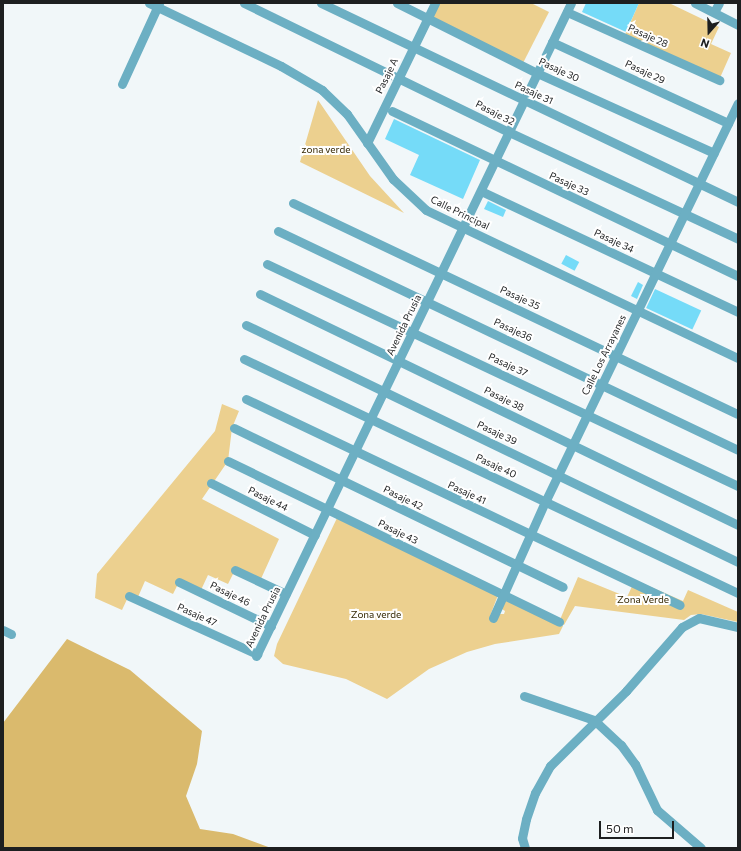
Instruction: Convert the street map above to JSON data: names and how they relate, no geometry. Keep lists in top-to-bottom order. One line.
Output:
{"streets":{"street":["Pasaje 28","Pasaje 30","Pasaje 29","Pasaje A","Pasaje 31","Pasaje 32","Pasaje 33","Calle Principal","Pasaje 34","Pasaje 35","Avenida Prusia","Pasaje36","Calle Los Arrayanes","Pasaje 37","Pasaje 38","Pasaje 39","Pasaje 40","Pasaje 41","Pasaje 42","Pasaje 44","Pasaje 43","Pasaje 46","Pasaje 47"]},"crossings":[["Pasaje 28","Avenida Prusia"],["Pasaje 30","Pasaje A"],["Pasaje 30","Avenida Prusia"],["Pasaje 30","Calle Los Arrayanes"],["Pasaje 29","Avenida Prusia"],["Pasaje 29","Calle Los Arrayanes"],["Pasaje A","Pasaje 31"],["Pasaje A","Pasaje 32"],["Pasaje A","Calle Principal"],["Pasaje 31","Avenida Prusia"],["Pasaje 31","Calle Los Arrayanes"],["Pasaje 32","Avenida Prusia"],["Pasaje 32","Calle Los Arrayanes"],["Pasaje 33","Avenida Prusia"],["Pasaje 33","Calle Los Arrayanes"],["Calle Principal","Avenida Prusia"],["Calle Principal","Calle Los Arrayanes"],["Pasaje 34","Avenida Prusia"],["Pasaje 34","Calle Los Arrayanes"],["Pasaje 35","Avenida Prusia"],["Pasaje 35","Calle Los Arrayanes"],["Avenida Prusia","Pasaje36"],["Avenida Prusia","Pasaje 37"],["Avenida Prusia","Pasaje 38"],["Avenida Prusia","Pasaje 39"],["Avenida Prusia","Pasaje 40"],["Avenida Prusia","Pasaje 41"],["Avenida Prusia","Pasaje 42"],["Avenida Prusia","Pasaje 44"],["Avenida Prusia","Pasaje 43"],["Avenida Prusia","Pasaje 46"],["Avenida Prusia","Pasaje 47"],["Pasaje36","Calle Los Arrayanes"],["Calle Los Arrayanes","Pasaje 37"],["Calle Los Arrayanes","Pasaje 38"],["Calle Los Arrayanes","Pasaje 39"],["Calle Los Arrayanes","Pasaje 40"],["Calle Los Arrayanes","Pasaje 41"],["Calle Los Arrayanes","Pasaje 42"],["Calle Los Arrayanes","Pasaje 43"]],"parks":["zona verde","Zona Verde","Zona verde"],"scale_bar":"50 m","north":"bottom"}
